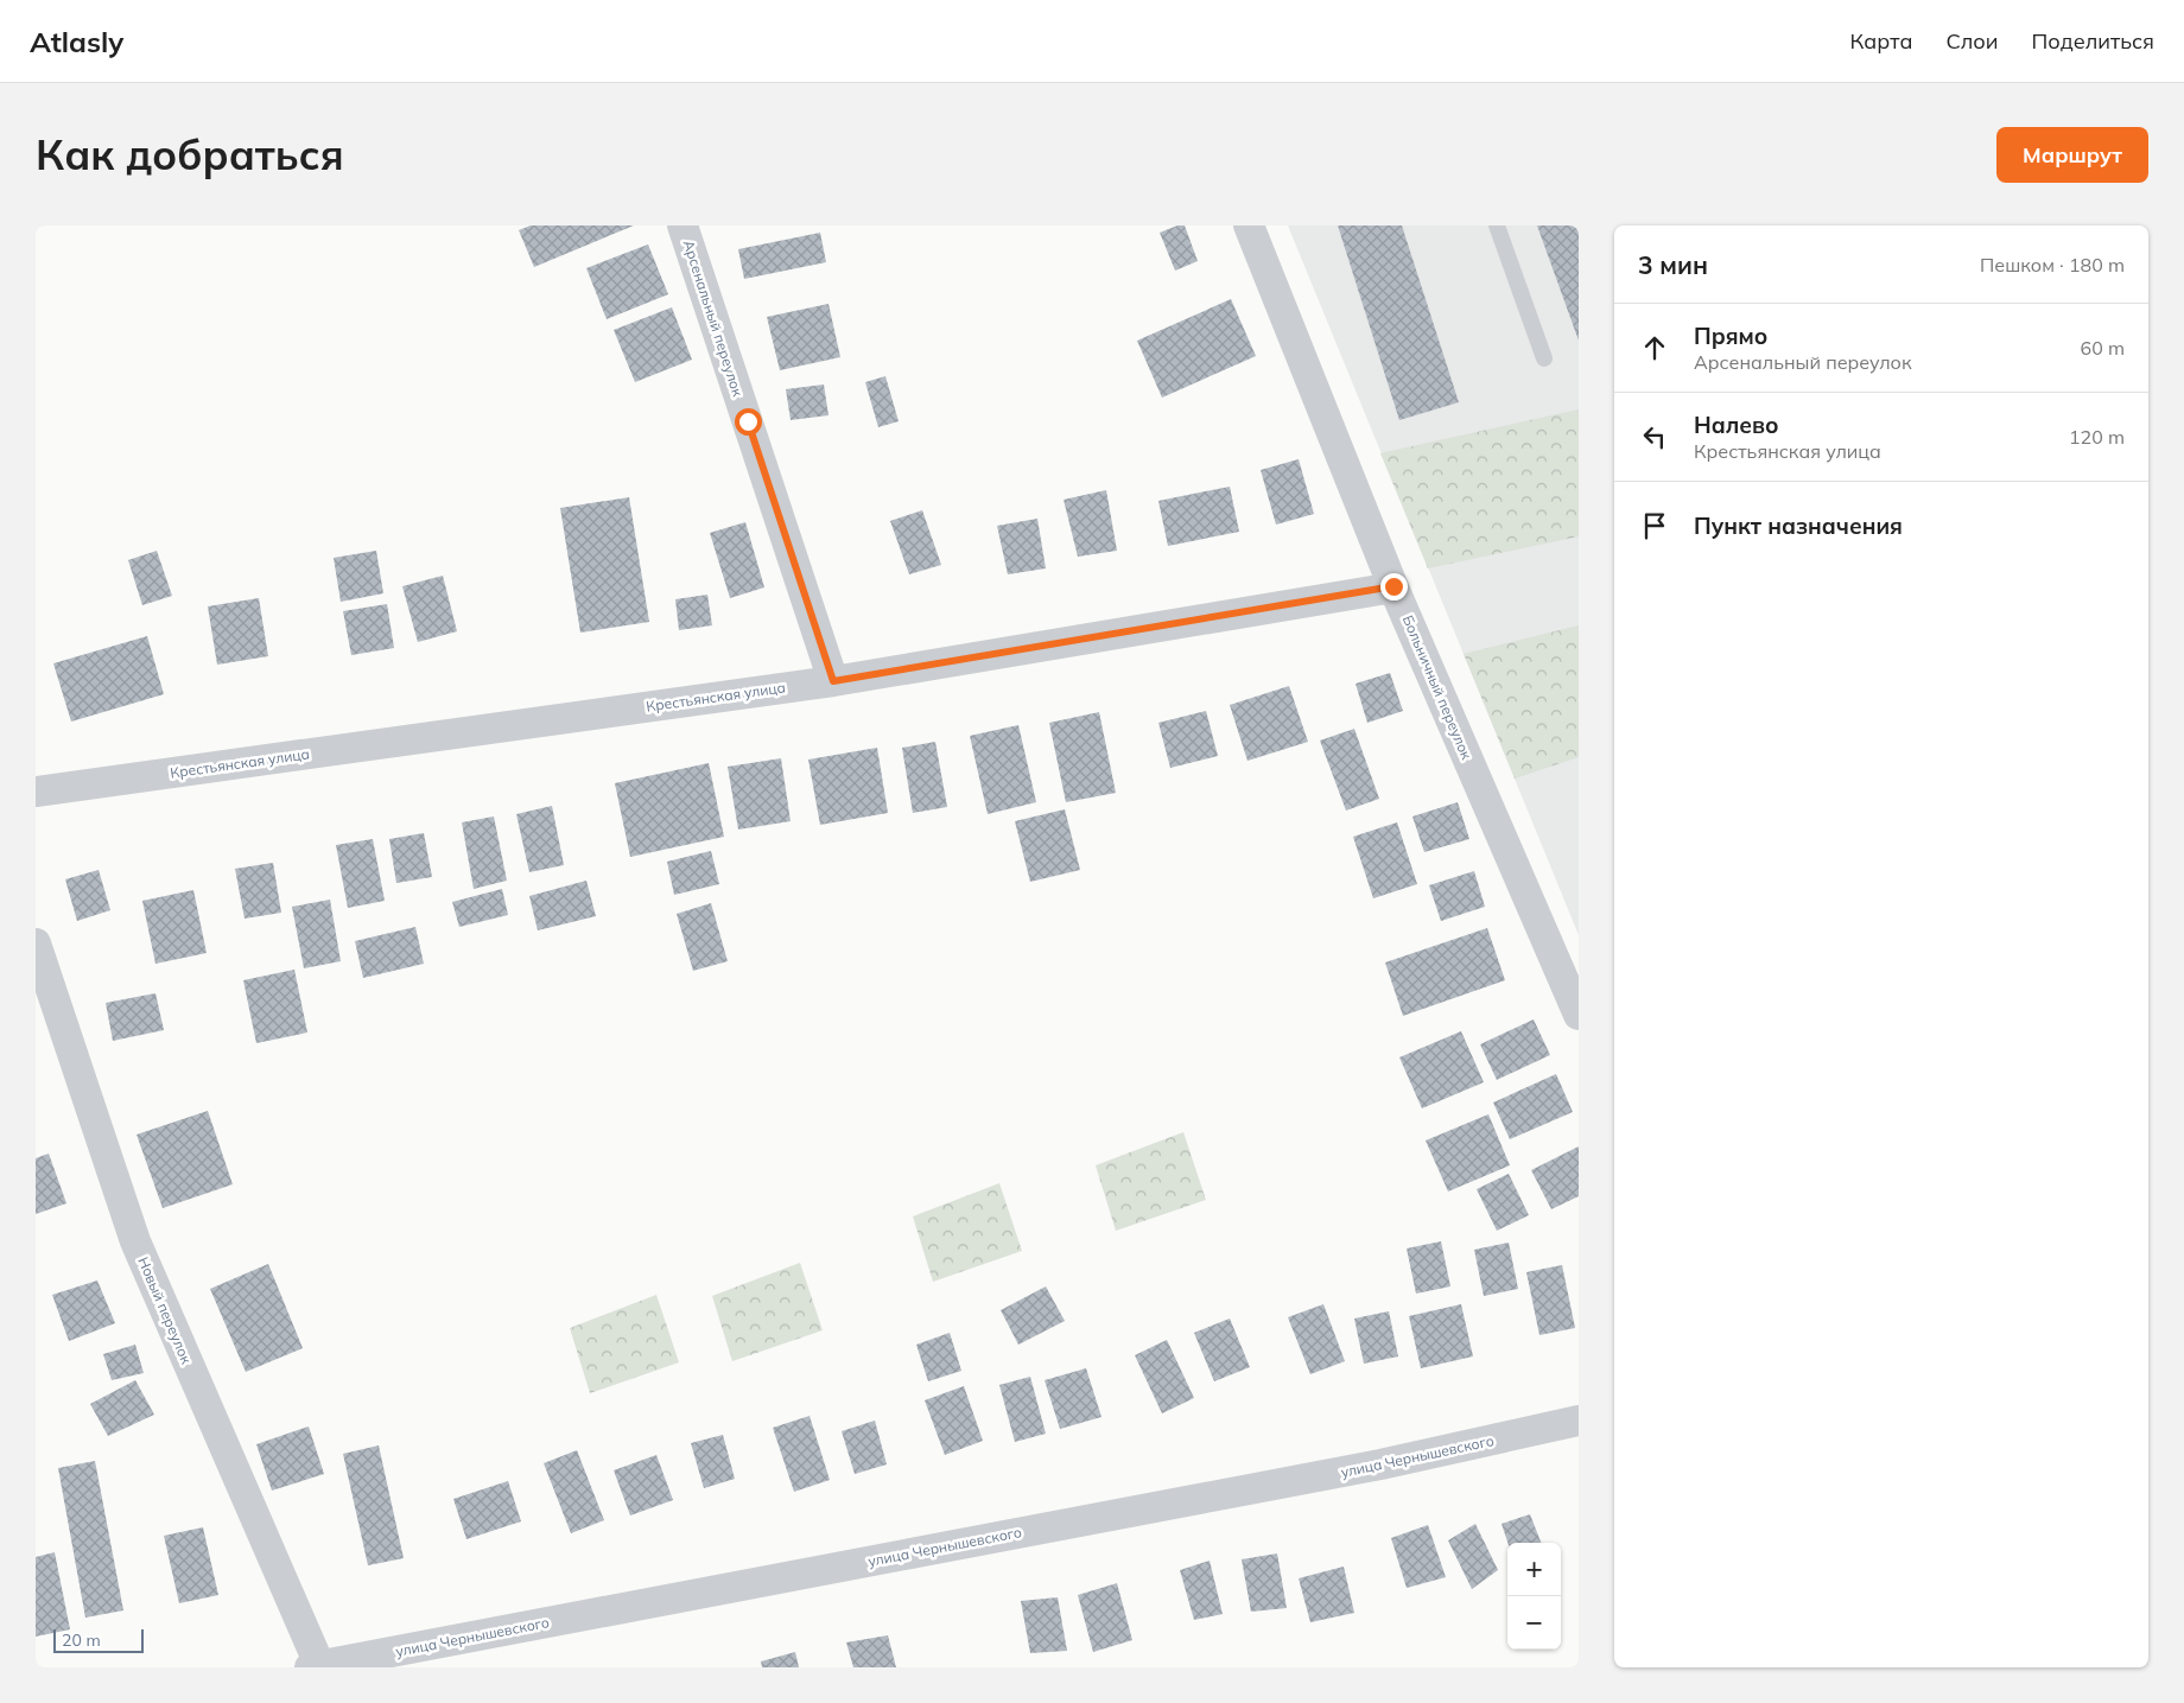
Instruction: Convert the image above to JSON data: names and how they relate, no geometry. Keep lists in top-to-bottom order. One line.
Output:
{"streets":{"street":["Арсенальный переулок","Больничный переулок","Крестьянская улица","Новый переулок","улица Чернышевского"]},"crossings":[["Арсенальный переулок","Крестьянская улица"],["Больничный переулок","Крестьянская улица"],["Новый переулок","улица Чернышевского"]],"scale_bar":"20 m","page":{"header":"Atlasly","nav":["Карта","Слои","Поделиться"],"buttons":"Маршрут","title":"Как добраться","heading":["3 мин","Пешком · 180 m"],"list":[["Прямо","Арсенальный переулок","60 m"],["Налево","Крестьянская улица","120 m"],"Пункт назначения"],"map_buttons":["+","−"],"scale":"20 m"}}
